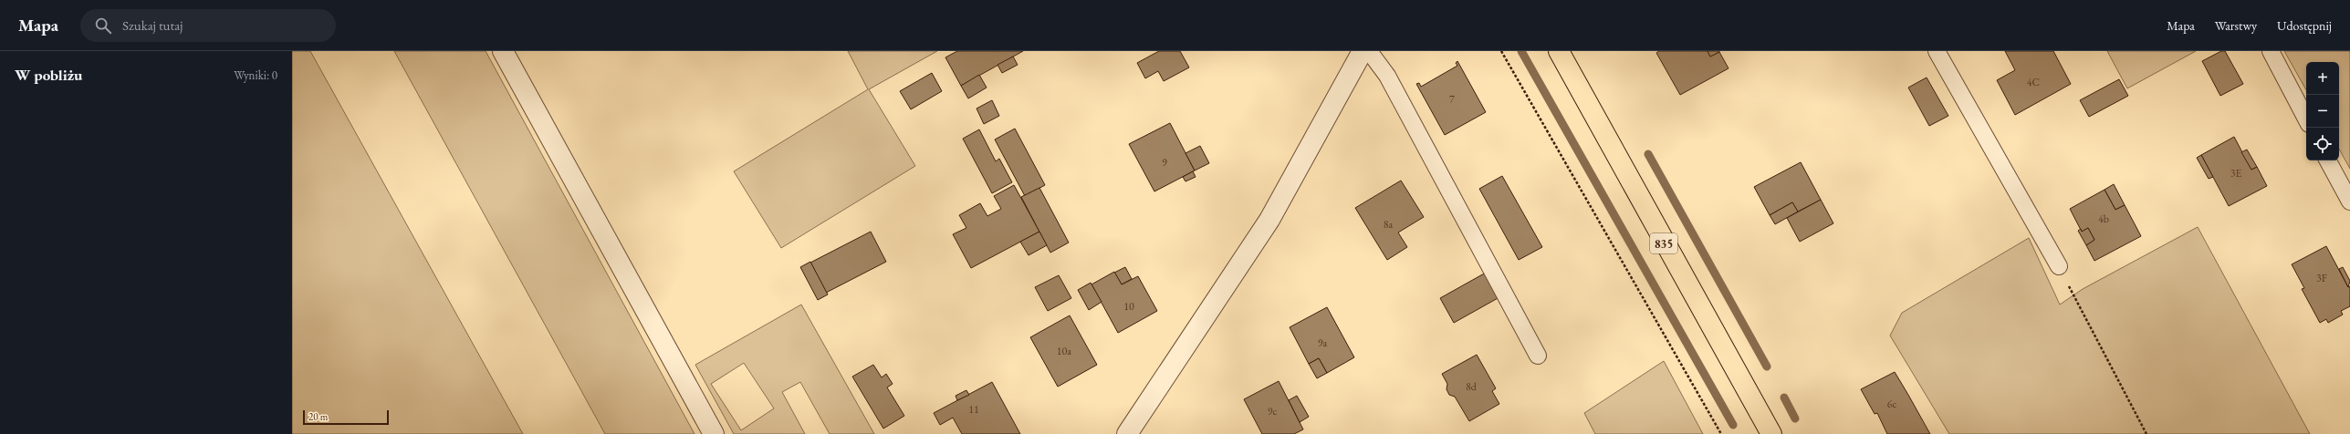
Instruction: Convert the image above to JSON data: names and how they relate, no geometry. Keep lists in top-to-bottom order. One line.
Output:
{"streets":{"main road":["835"]},"house_numbers":["4C","7","9","3E","4b","8a","3F","10","9a","10a","8d","6c","11","9c"],"scale_bar":"20 m","page":{"header":"Mapa","search":"Szukaj tutaj","nav":["Mapa","Warstwy","Udostępnij"],"heading":["W pobliżu","Wyniki: 0"],"map_buttons":["+","−"],"scale":"20 m"}}
